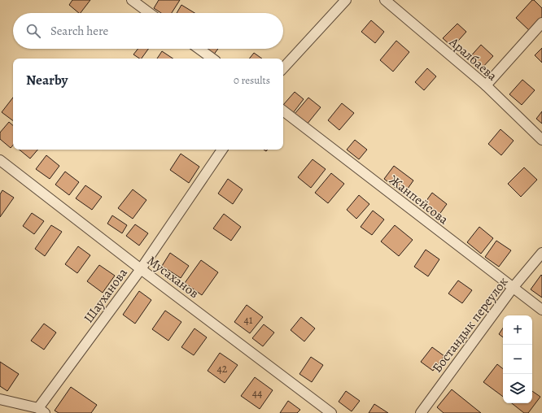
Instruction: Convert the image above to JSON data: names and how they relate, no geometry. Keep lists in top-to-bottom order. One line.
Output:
{"streets":{"street":["Аралбаева","Жанпейсова","Мусаханов","Шауханова","Бостандык переулок"]},"crossings":[["Жанпейсова","Бостандык переулок"],["Мусаханов","Шауханова"]],"house_numbers":["41","42","44"],"page":{"search":"Search here","heading":["Nearby","0 results"],"map_buttons":["+","−"]}}
